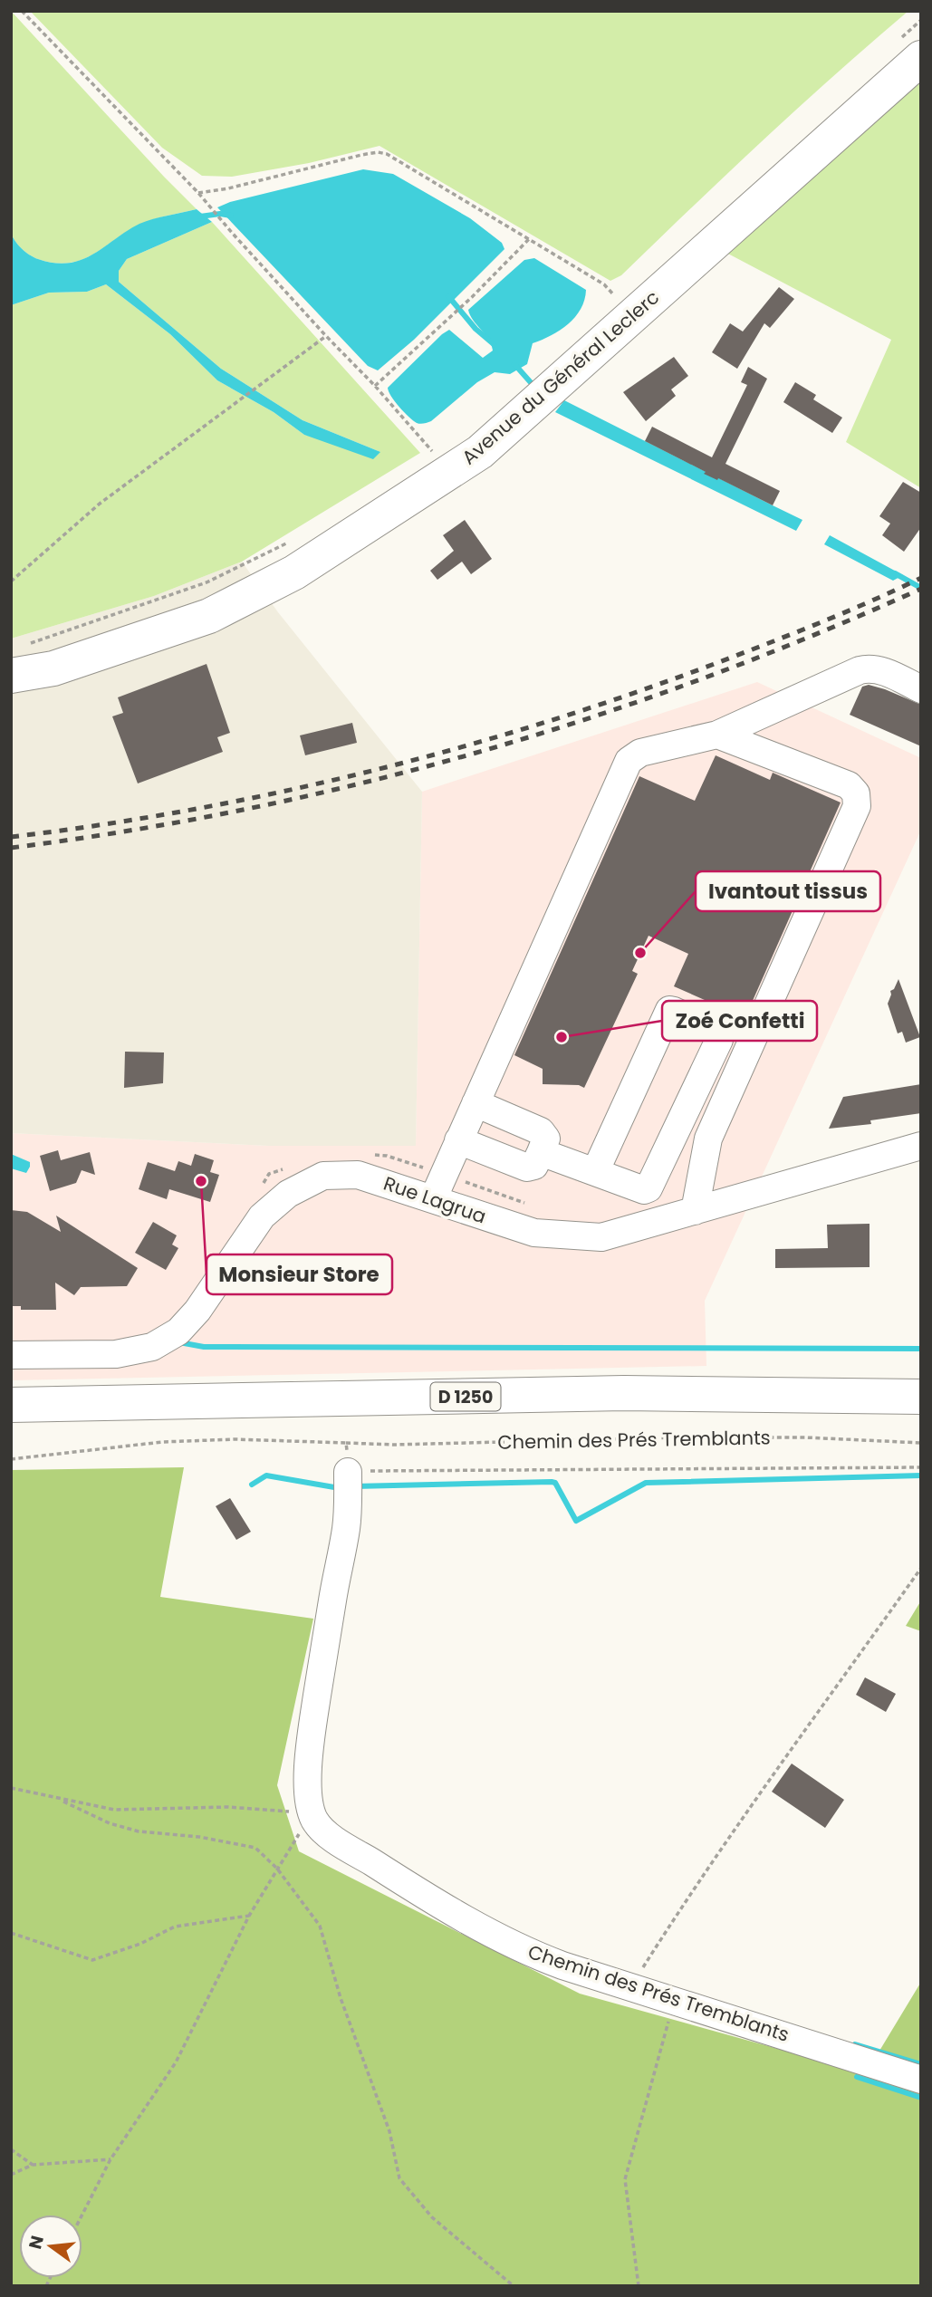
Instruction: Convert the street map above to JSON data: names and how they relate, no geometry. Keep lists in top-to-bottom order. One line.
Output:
{"streets":{"main road":["Avenue du Général Leclerc","D 1250"],"street":["Rue Lagrua","Chemin des Prés Tremblants"]},"places":["Ivantout tissus","Zoé Confetti","Monsieur Store"],"north":"left"}
